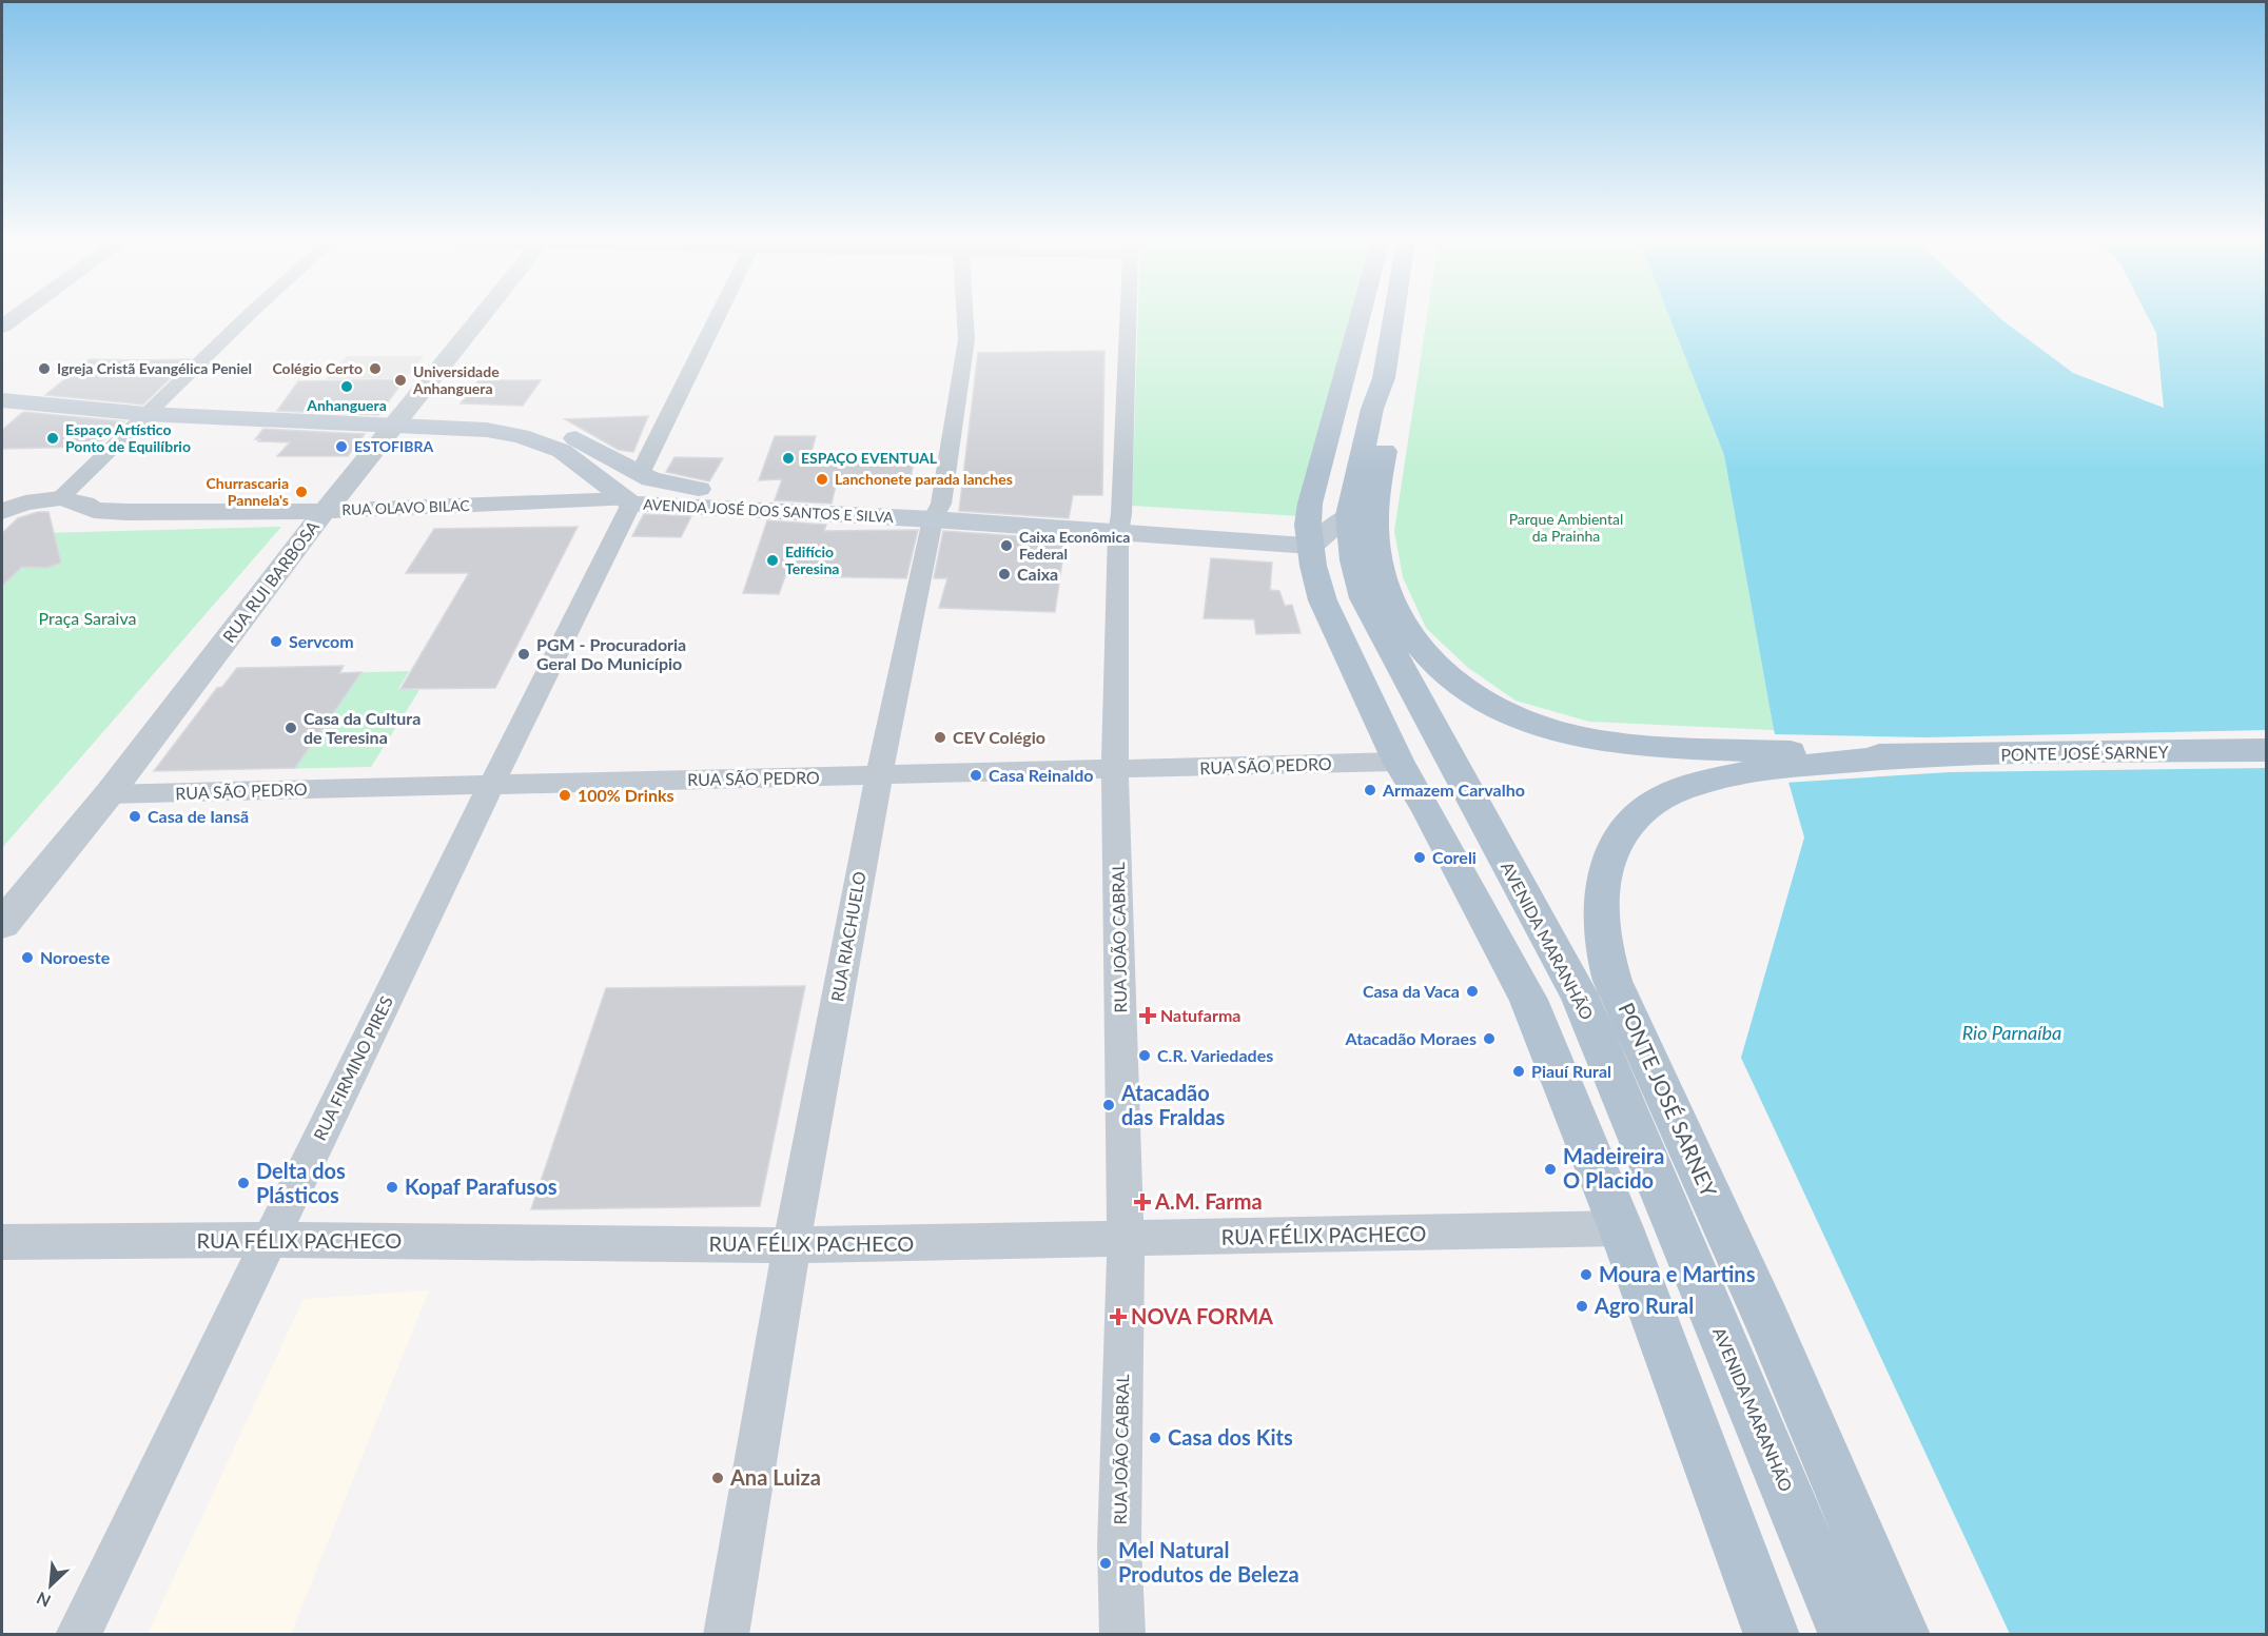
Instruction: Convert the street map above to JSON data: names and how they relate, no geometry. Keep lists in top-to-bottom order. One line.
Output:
{"streets":{"main road":["AVENIDA JOSÉ DOS SANTOS E SILVA","PONTE JOSÉ SARNEY","AVENIDA MARANHÃO"],"street":["RUA OLAVO BILAC","RUA RUI BARBOSA","RUA SÃO PEDRO","RUA RIACHUELO","RUA JOÃO CABRAL","RUA FIRMINO PIRES","RUA FÉLIX PACHECO"]},"crossings":[["RUA OLAVO BILAC","AVENIDA JOSÉ DOS SANTOS E SILVA"],["RUA OLAVO BILAC","RUA RUI BARBOSA"],["RUA OLAVO BILAC","RUA FIRMINO PIRES"],["AVENIDA JOSÉ DOS SANTOS E SILVA","RUA RUI BARBOSA"],["AVENIDA JOSÉ DOS SANTOS E SILVA","PONTE JOSÉ SARNEY"],["AVENIDA JOSÉ DOS SANTOS E SILVA","RUA RIACHUELO"],["AVENIDA JOSÉ DOS SANTOS E SILVA","RUA JOÃO CABRAL"],["AVENIDA JOSÉ DOS SANTOS E SILVA","AVENIDA MARANHÃO"],["AVENIDA JOSÉ DOS SANTOS E SILVA","RUA FIRMINO PIRES"],["RUA RUI BARBOSA","RUA SÃO PEDRO"],["PONTE JOSÉ SARNEY","AVENIDA MARANHÃO"],["RUA SÃO PEDRO","RUA RIACHUELO"],["RUA SÃO PEDRO","RUA JOÃO CABRAL"],["RUA SÃO PEDRO","AVENIDA MARANHÃO"],["RUA SÃO PEDRO","RUA FIRMINO PIRES"],["RUA RIACHUELO","RUA FÉLIX PACHECO"],["RUA JOÃO CABRAL","RUA FÉLIX PACHECO"],["AVENIDA MARANHÃO","RUA FÉLIX PACHECO"],["RUA FIRMINO PIRES","RUA FÉLIX PACHECO"]],"water":["Rio Parnaíba"],"parks":["Parque Ambiental da Prainha","Praça Saraiva"],"places":{"other":["Igreja Cristã Evangélica Peniel","Colégio Certo","Universidade Anhanguera","Anhanguera","Espaço Artístico Ponto de Equilíbrio","ESTOFIBRA","ESPAÇO EVENTUAL","Lanchonete parada lanches","Churrascaria Pannela's","Caixa Econômica Federal","Edifício Teresina","Caixa","Servcom","PGM - Procuradoria Geral Do Município","Casa da Cultura de Teresina","CEV Colégio","Casa Reinaldo","Armazem Carvalho","100% Drinks","Casa de Iansã","Coreli","Noroeste","Casa da Vaca","Atacadão Moraes","C.R. Variedades","Piauí Rural","Atacadão das Fraldas","Madeireira O Placido","Delta dos Plásticos","Kopaf Parafusos","Moura e Martins","Agro Rural","Casa dos Kits","Ana Luiza","Mel Natural Produtos de Beleza"],"health":["Natufarma","A.M. Farma","NOVA FORMA"]},"north":"bottom left"}
